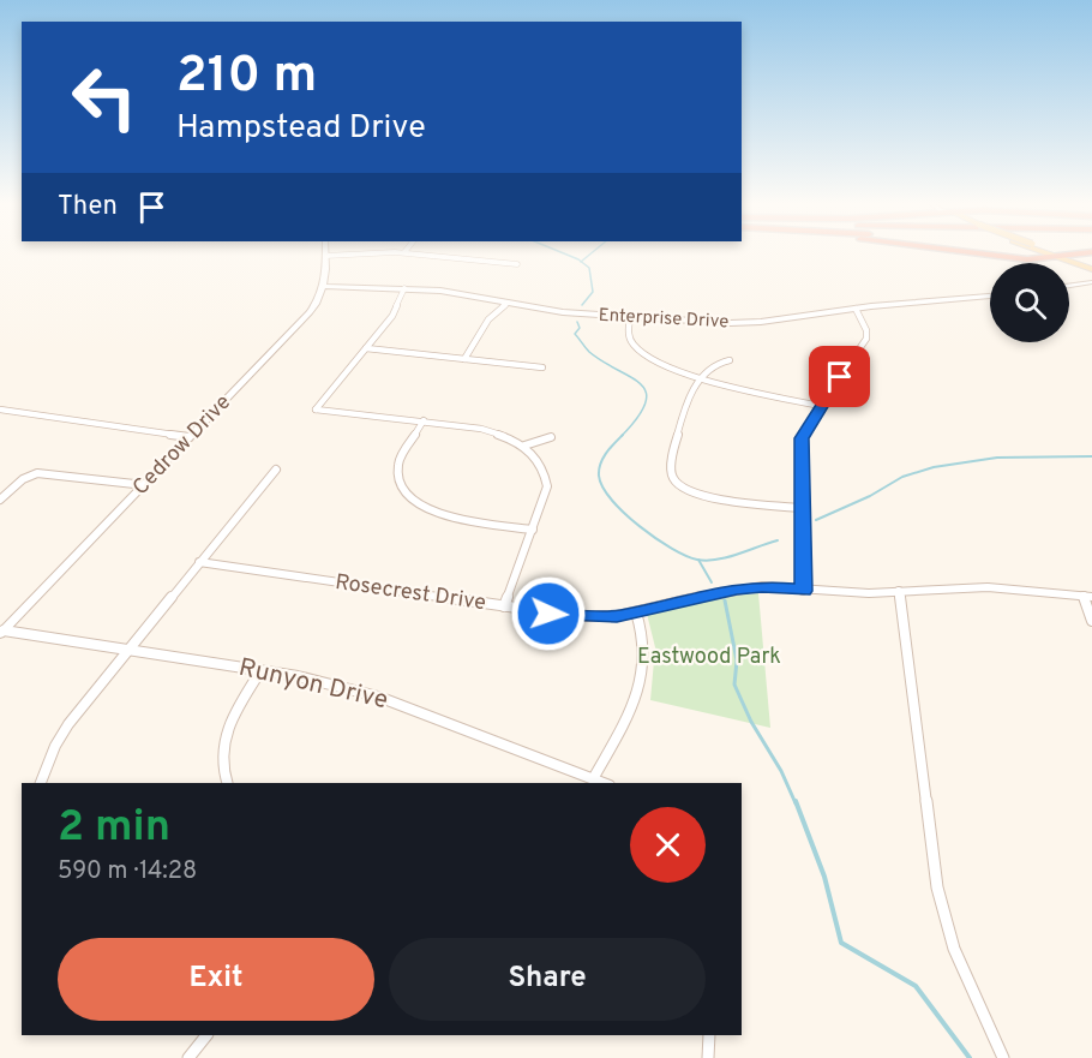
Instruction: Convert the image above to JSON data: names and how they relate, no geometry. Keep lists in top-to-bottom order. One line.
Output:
{"streets":{"street":["Enterprise Drive","Cedrow Drive","Rosecrest Drive","Runyon Drive"]},"crossings":[["Enterprise Drive","Cedrow Drive"],["Cedrow Drive","Runyon Drive"]],"parks":["Eastwood Park"],"page":{"turn":["210 m","Hampstead Drive"],"then":"Then","heading":["2 min","590 m · 14:28"],"buttons":["Exit","Share"]}}
